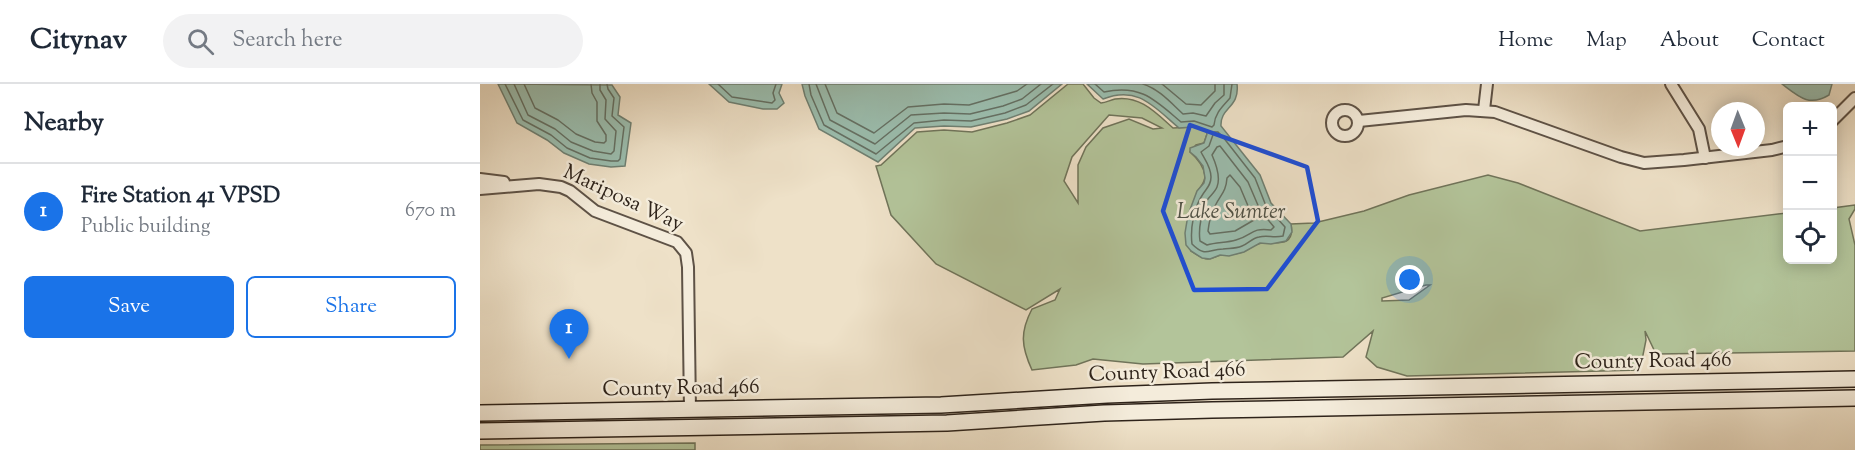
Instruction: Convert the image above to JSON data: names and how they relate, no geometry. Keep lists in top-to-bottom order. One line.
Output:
{"streets":{"main road":["County Road 466"],"street":["Mariposa Way"]},"crossings":[["Mariposa Way","County Road 466"]],"water":["Lake Sumter"],"north":"bottom","page":{"header":"Citynav","search":"Search here","nav":["Home","Map","About","Contact"],"heading":"Nearby","map_buttons":["+","−"],"list":[{"mark":"1","name":"Fire Station 41 VPSD","note":"Public building","value":"670 m"}],"buttons":["Save","Share"],"pins":"1"}}
